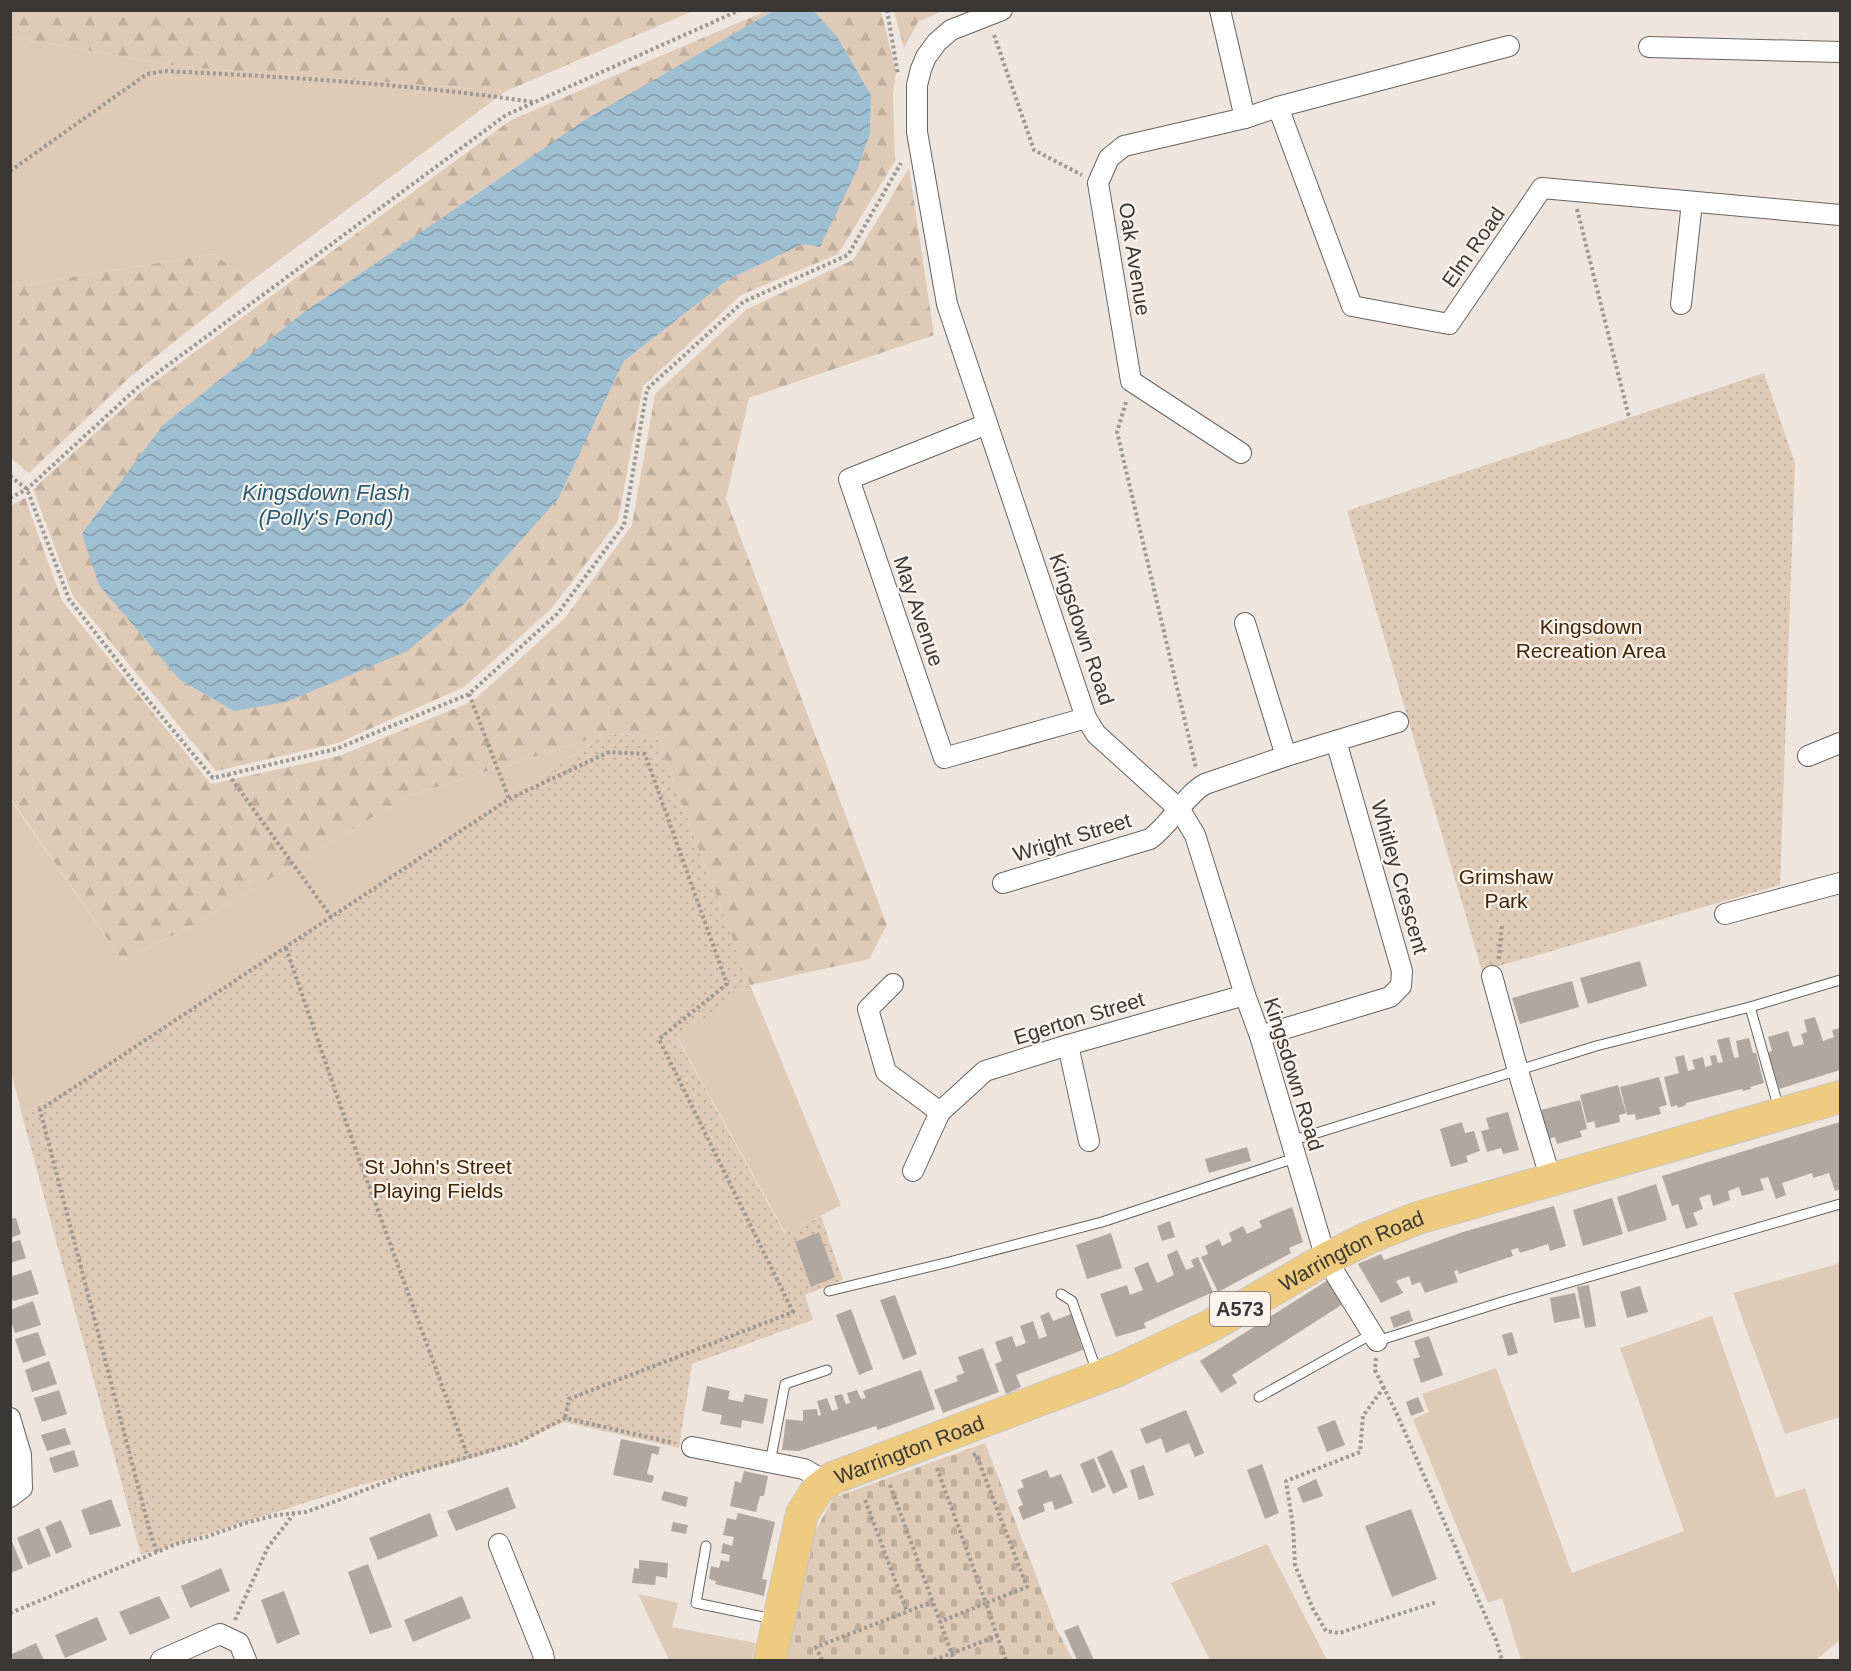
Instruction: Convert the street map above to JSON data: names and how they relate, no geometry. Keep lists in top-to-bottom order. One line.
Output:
{"streets":{"main road":["Warrington Road","A573"],"street":["Elm Road","Oak Avenue","May Avenue","Kingsdown Road","Wright Street","Whitley Crescent","Egerton Street"]},"crossings":[["Elm Road","Oak Avenue"],["May Avenue","Kingsdown Road"],["Kingsdown Road","Wright Street"],["Kingsdown Road","Whitley Crescent"],["Kingsdown Road","Egerton Street"],["Kingsdown Road","Warrington Road"]],"water":["Kingsdown Flash (Polly's Pond)"],"parks":["Kingsdown Recreation Area","Grimshaw Park","St John's Street Playing Fields"]}
